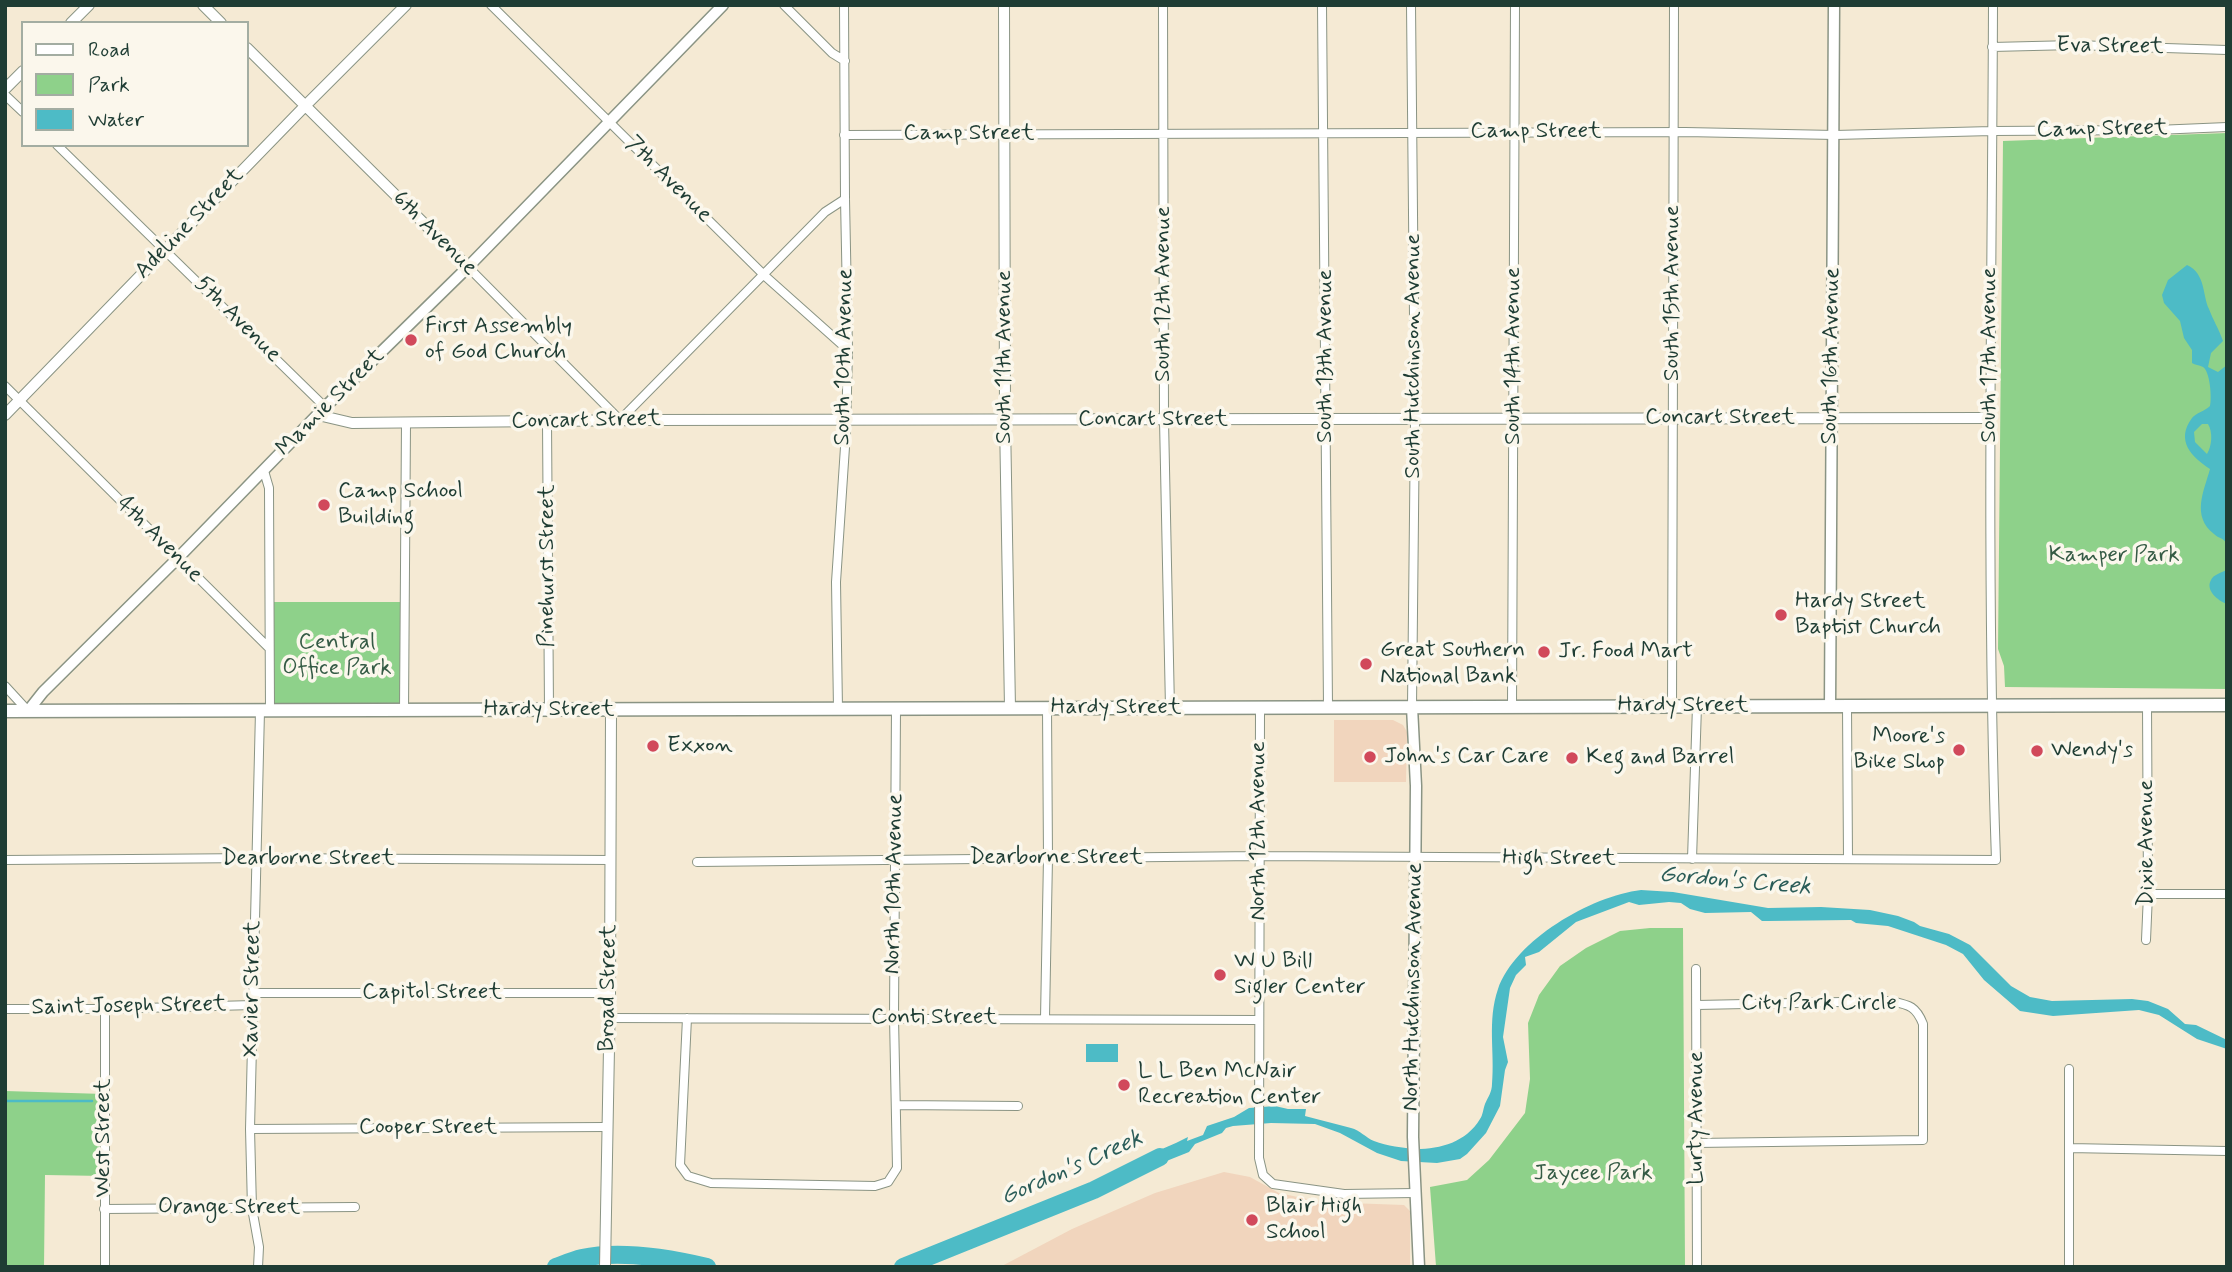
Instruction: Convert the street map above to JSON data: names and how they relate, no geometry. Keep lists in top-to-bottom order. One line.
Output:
{"streets":{"main road":["South 16th Avenue","Mamie Street","Hardy Street","North Hutchinson Avenue"],"street":["Eva Street","Camp Street","7th Avenue","Adeline Street","6th Avenue","South 15th Avenue","South 12th Avenue","5th Avenue","South 17th Avenue","South 13th Avenue","South Hutchinson Avenue","South 14th Avenue","South 10th Avenue","South 11th Avenue","Concart Street","4th Avenue","Pinehurst Street","North 12th Avenue","Dixie Avenue","Dearborne Street","High Street","North 10th Avenue","Broad Street","Xavier Street","Capitol Street","City Park Circle","Saint Joseph Street","Conti Street","Lurty Avenue","Cooper Street","West Street","Orange Street"]},"crossings":[["Eva Street","South 17th Avenue"],["Camp Street","South 15th Avenue"],["Camp Street","South 12th Avenue"],["Camp Street","South 17th Avenue"],["Camp Street","South 13th Avenue"],["Camp Street","South Hutchinson Avenue"],["Camp Street","South 14th Avenue"],["Camp Street","South 16th Avenue"],["Camp Street","South 10th Avenue"],["Camp Street","South 11th Avenue"],["7th Avenue","South 10th Avenue"],["7th Avenue","Mamie Street"],["Adeline Street","6th Avenue"],["Adeline Street","5th Avenue"],["Adeline Street","4th Avenue"],["6th Avenue","Mamie Street"],["6th Avenue","Concart Street"],["South 15th Avenue","Concart Street"],["South 15th Avenue","Hardy Street"],["South 12th Avenue","Concart Street"],["South 12th Avenue","Hardy Street"],["5th Avenue","Mamie Street"],["5th Avenue","Concart Street"],["South 17th Avenue","Concart Street"],["South 17th Avenue","Hardy Street"],["South 17th Avenue","High Street"],["South 13th Avenue","Concart Street"],["South 13th Avenue","Hardy Street"],["South Hutchinson Avenue","Concart Street"],["South Hutchinson Avenue","Hardy Street"],["South Hutchinson Avenue","North Hutchinson Avenue"],["South 14th Avenue","Concart Street"],["South 14th Avenue","Hardy Street"],["South 16th Avenue","Concart Street"],["South 16th Avenue","Hardy Street"],["South 10th Avenue","Concart Street"],["South 10th Avenue","Hardy Street"],["South 11th Avenue","Concart Street"],["South 11th Avenue","Hardy Street"],["Mamie Street","Concart Street"],["Mamie Street","4th Avenue"],["Mamie Street","Hardy Street"],["Concart Street","Pinehurst Street"],["Pinehurst Street","Hardy Street"],["Hardy Street","North 12th Avenue"],["Hardy Street","Dixie Avenue"],["Hardy Street","North 10th Avenue"],["Hardy Street","North Hutchinson Avenue"],["Hardy Street","Broad Street"],["Hardy Street","Xavier Street"],["North 12th Avenue","Dearborne Street"],["North 12th Avenue","North Hutchinson Avenue"],["North 12th Avenue","Conti Street"],["Dearborne Street","High Street"],["Dearborne Street","North 10th Avenue"],["Dearborne Street","North Hutchinson Avenue"],["Dearborne Street","Broad Street"],["Dearborne Street","Xavier Street"],["High Street","North Hutchinson Avenue"],["North 10th Avenue","Conti Street"],["Broad Street","Capitol Street"],["Broad Street","Conti Street"],["Broad Street","Cooper Street"],["Xavier Street","Capitol Street"],["Xavier Street","Saint Joseph Street"],["Xavier Street","Cooper Street"],["Xavier Street","Orange Street"],["City Park Circle","Lurty Avenue"],["Saint Joseph Street","West Street"],["West Street","Orange Street"]],"water":["Gordon's Creek"],"parks":["Kamper Park","Central Office Park","Jaycee Park"],"places":["First Assembly of God Church","Camp School Building","Hardy Street Baptist Church","Jr. Food Mart","Great Southern National Bank","Exxon","Moore's Bike Shop","Wendy's","John's Car Care","Keg and Barrel","W U Bill Sigler Center","L L Ben McNair Recreation Center","Blair High School"],"legend":["Road","Park","Water"]}
